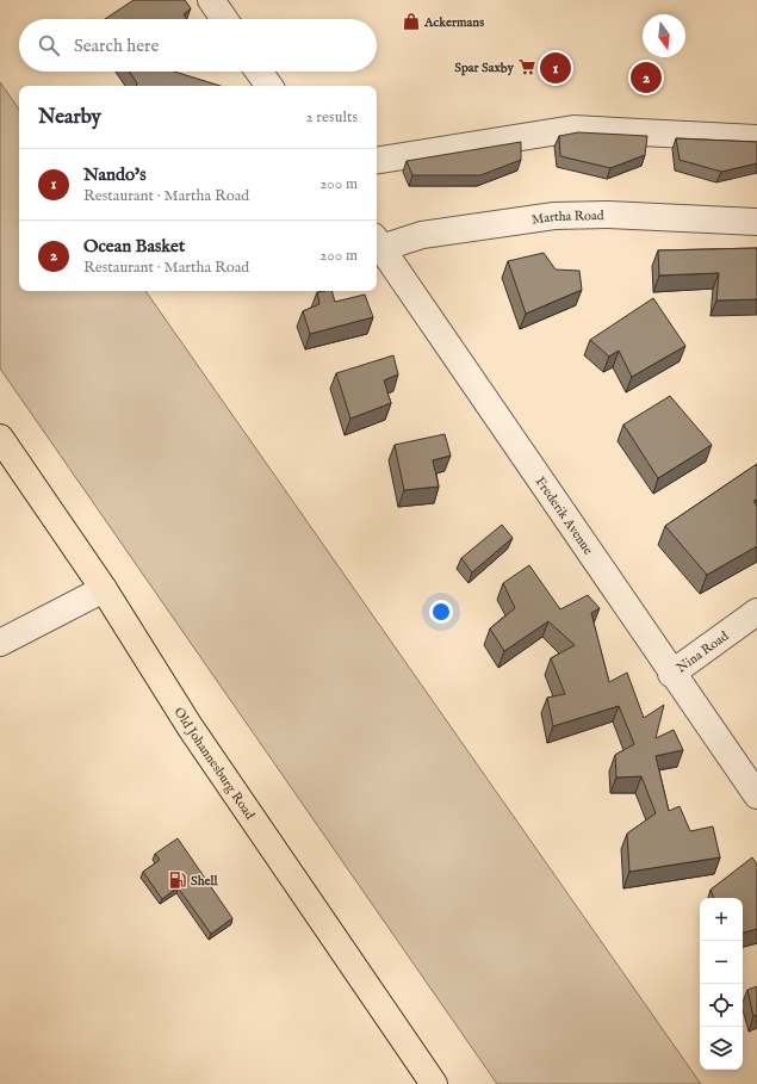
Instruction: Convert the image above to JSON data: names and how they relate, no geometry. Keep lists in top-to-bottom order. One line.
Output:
{"streets":{"main road":["Old Johannesburg Road"],"street":["Martha Road","Frederik Avenue","Nina Road"]},"crossings":[["Martha Road","Frederik Avenue"],["Frederik Avenue","Nina Road"]],"places":{"shop":["Ackermans"],"supermarket":["Spar Saxby"],"fuel station":["Shell"]},"north":"bottom","page":{"search":"Search here","pins":["1","2"],"heading":["Nearby","2 results"],"list":[{"mark":"1","name":"Nando's","note":"Restaurant · Martha Road","value":"200 m"},{"mark":"2","name":"Ocean Basket","note":"Restaurant · Martha Road","value":"200 m"}],"map_buttons":["+","−"]}}
